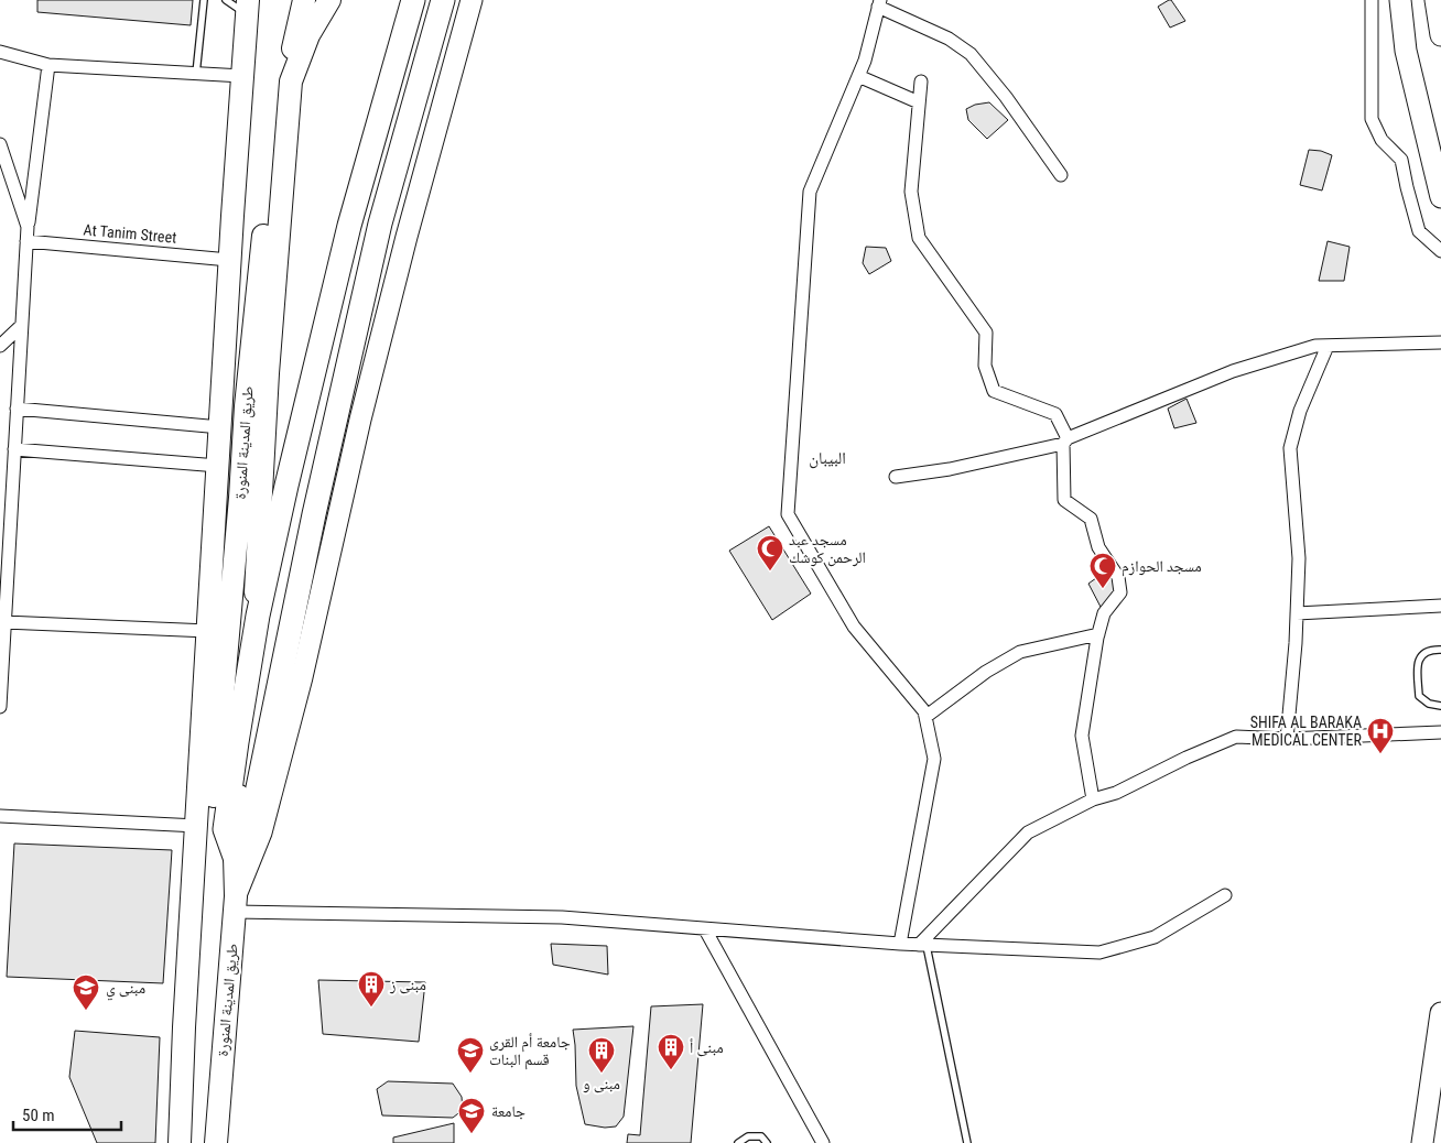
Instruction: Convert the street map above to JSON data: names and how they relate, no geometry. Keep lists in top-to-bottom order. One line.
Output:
{"streets":{"highway":["طريق المدينة المنورة"],"street":["At Tanim Street"]},"crossings":[["At Tanim Street","طريق المدينة المنورة"]],"districts":["البيبان"],"places":{"mosque":["مسجد عبد الرحمن كوشك","مسجد الحوازم"],"hospital":["SHIFA AL BARAKA MEDICAL CENTER"],"building":["مبنى ز","مبنى أ","مبنى و"],"school or university":["مبنى ي","جامعة أم القرى قسم البنات","جامعة"]},"scale_bar":"50 m"}
